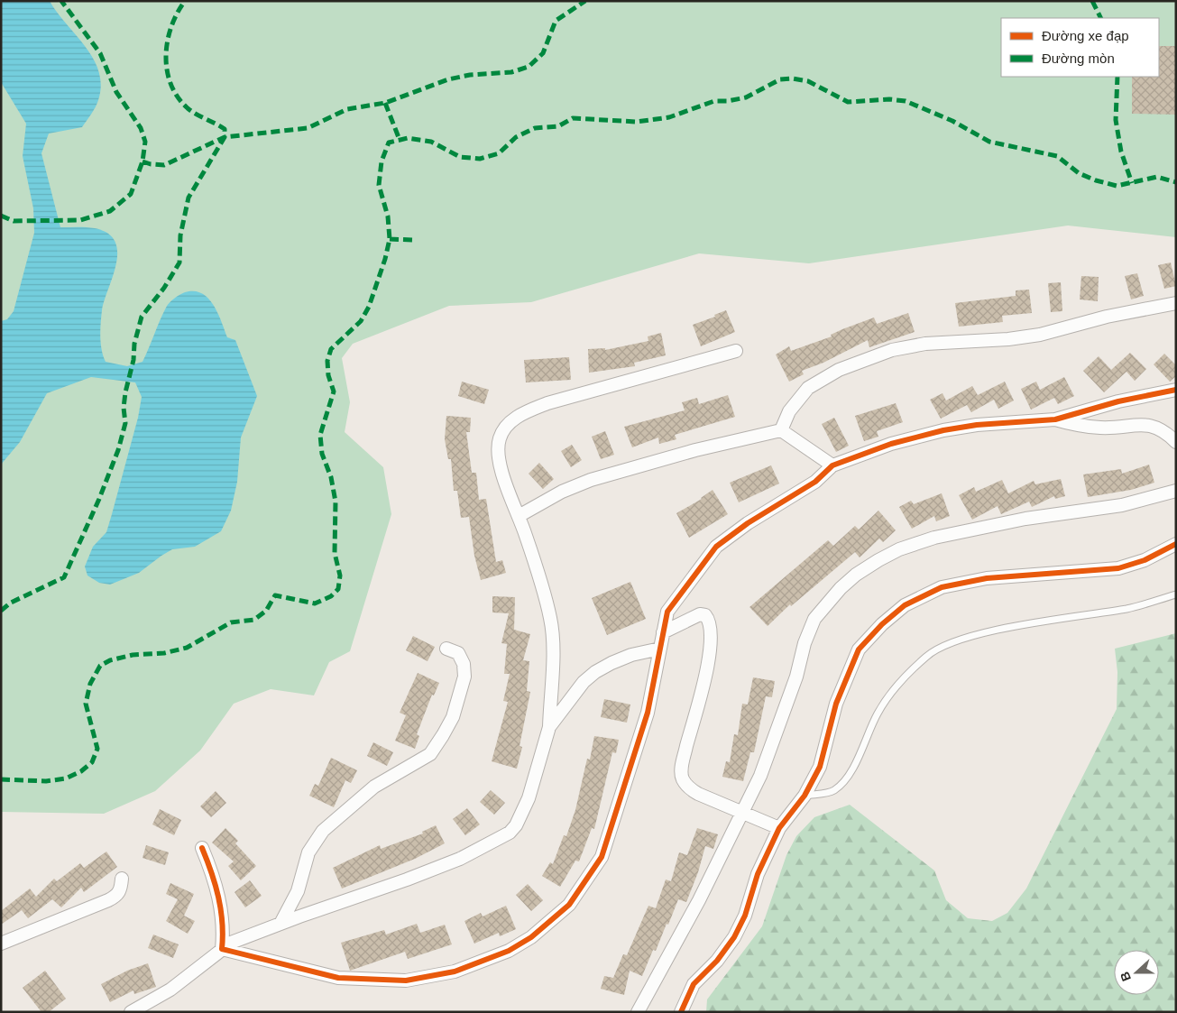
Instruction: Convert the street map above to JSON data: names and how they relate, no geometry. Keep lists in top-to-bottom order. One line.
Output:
{"legend":["Đường xe đạp","Đường mòn"],"north":"left"}
